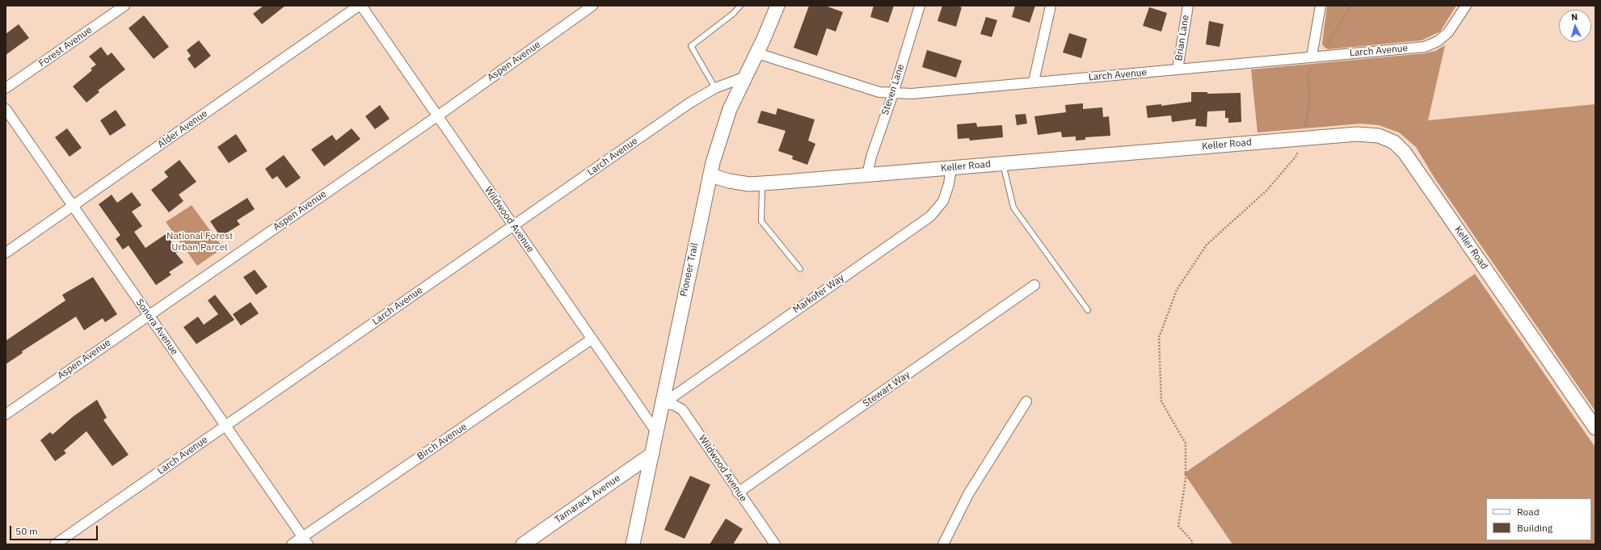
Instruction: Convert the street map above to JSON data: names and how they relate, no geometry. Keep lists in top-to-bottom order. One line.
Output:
{"streets":{"street":["Brian Lane","Forest Avenue","Larch Avenue","Aspen Avenue","Steven Lane","Alder Avenue","Keller Road","Wildwood Avenue","Pioneer Trail","Markofer Way","Sonora Avenue","Stewart Way","Birch Avenue","Tamarack Avenue"]},"crossings":[["Brian Lane","Larch Avenue"],["Larch Avenue","Steven Lane"],["Larch Avenue","Wildwood Avenue"],["Larch Avenue","Pioneer Trail"],["Larch Avenue","Sonora Avenue"],["Aspen Avenue","Wildwood Avenue"],["Aspen Avenue","Sonora Avenue"],["Steven Lane","Keller Road"],["Alder Avenue","Wildwood Avenue"],["Alder Avenue","Sonora Avenue"],["Keller Road","Pioneer Trail"],["Keller Road","Markofer Way"],["Wildwood Avenue","Pioneer Trail"],["Wildwood Avenue","Markofer Way"],["Wildwood Avenue","Stewart Way"],["Wildwood Avenue","Birch Avenue"],["Pioneer Trail","Markofer Way"],["Pioneer Trail","Tamarack Avenue"],["Sonora Avenue","Birch Avenue"]],"parks":["National Forest Urban Parcel"],"legend":["Road","Building"],"scale_bar":"50 m","north":"top"}
